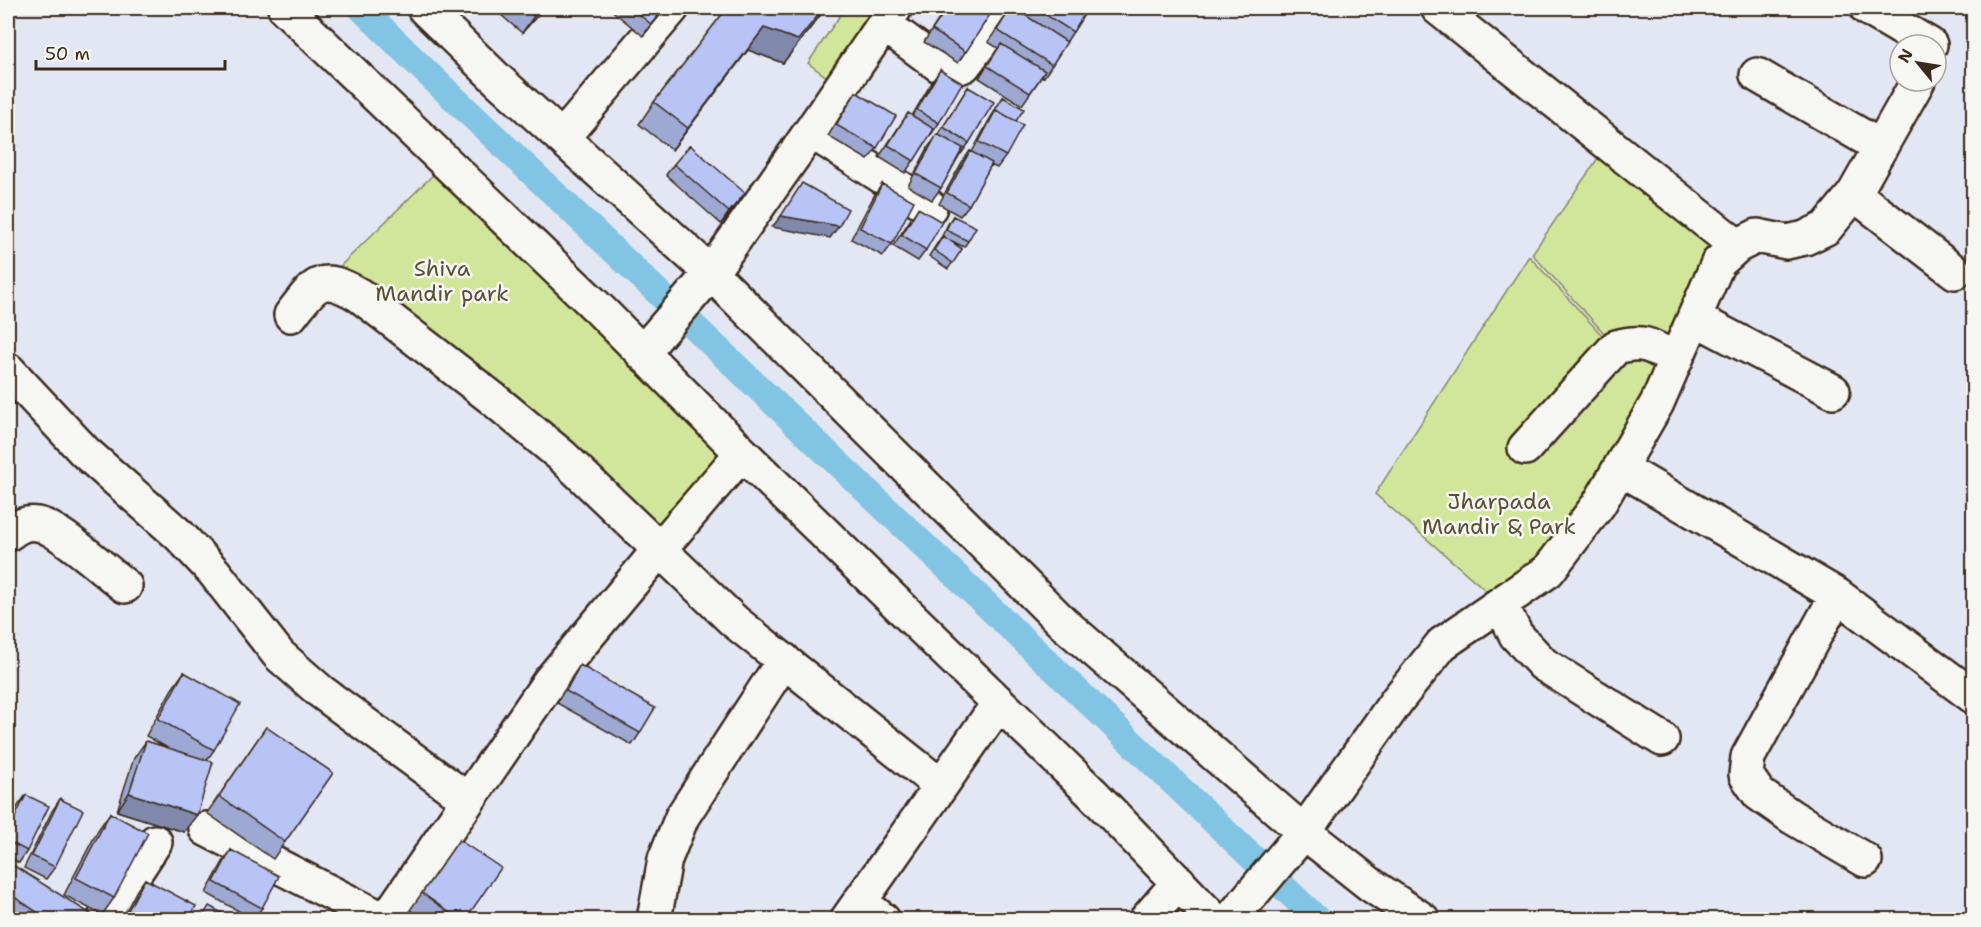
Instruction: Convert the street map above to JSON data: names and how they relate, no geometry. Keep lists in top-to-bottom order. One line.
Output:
{"parks":["Shiva Mandir park","Jharpada Mandir & Park"],"scale_bar":"50 m","north":"top left"}
